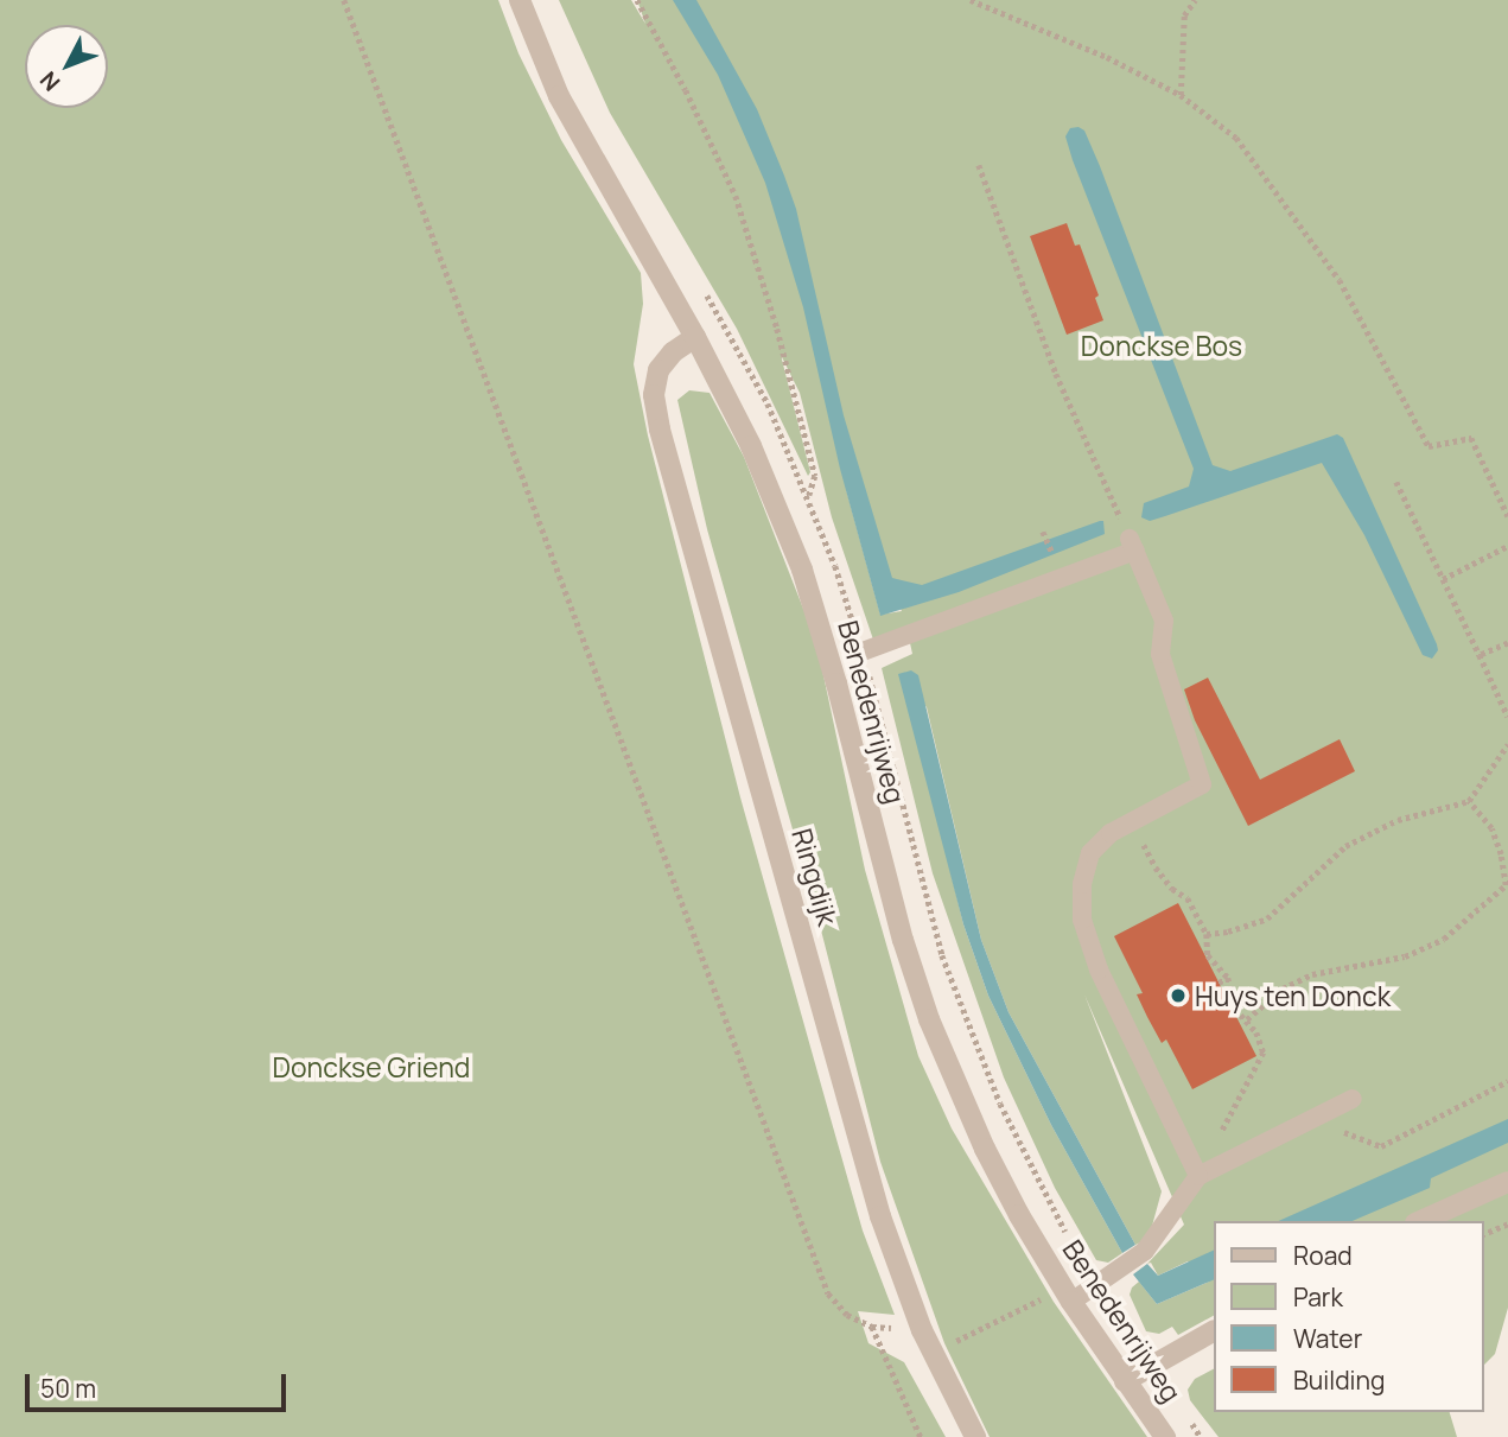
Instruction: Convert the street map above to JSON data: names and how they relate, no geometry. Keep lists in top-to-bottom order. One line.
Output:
{"streets":{"street":["Benedenrijweg","Ringdijk"]},"crossings":[["Benedenrijweg","Ringdijk"]],"parks":["Donckse Bos","Donckse Griend"],"places":["Huys ten Donck"],"legend":["Road","Park","Water","Building"],"scale_bar":"50 m","north":"bottom left"}
